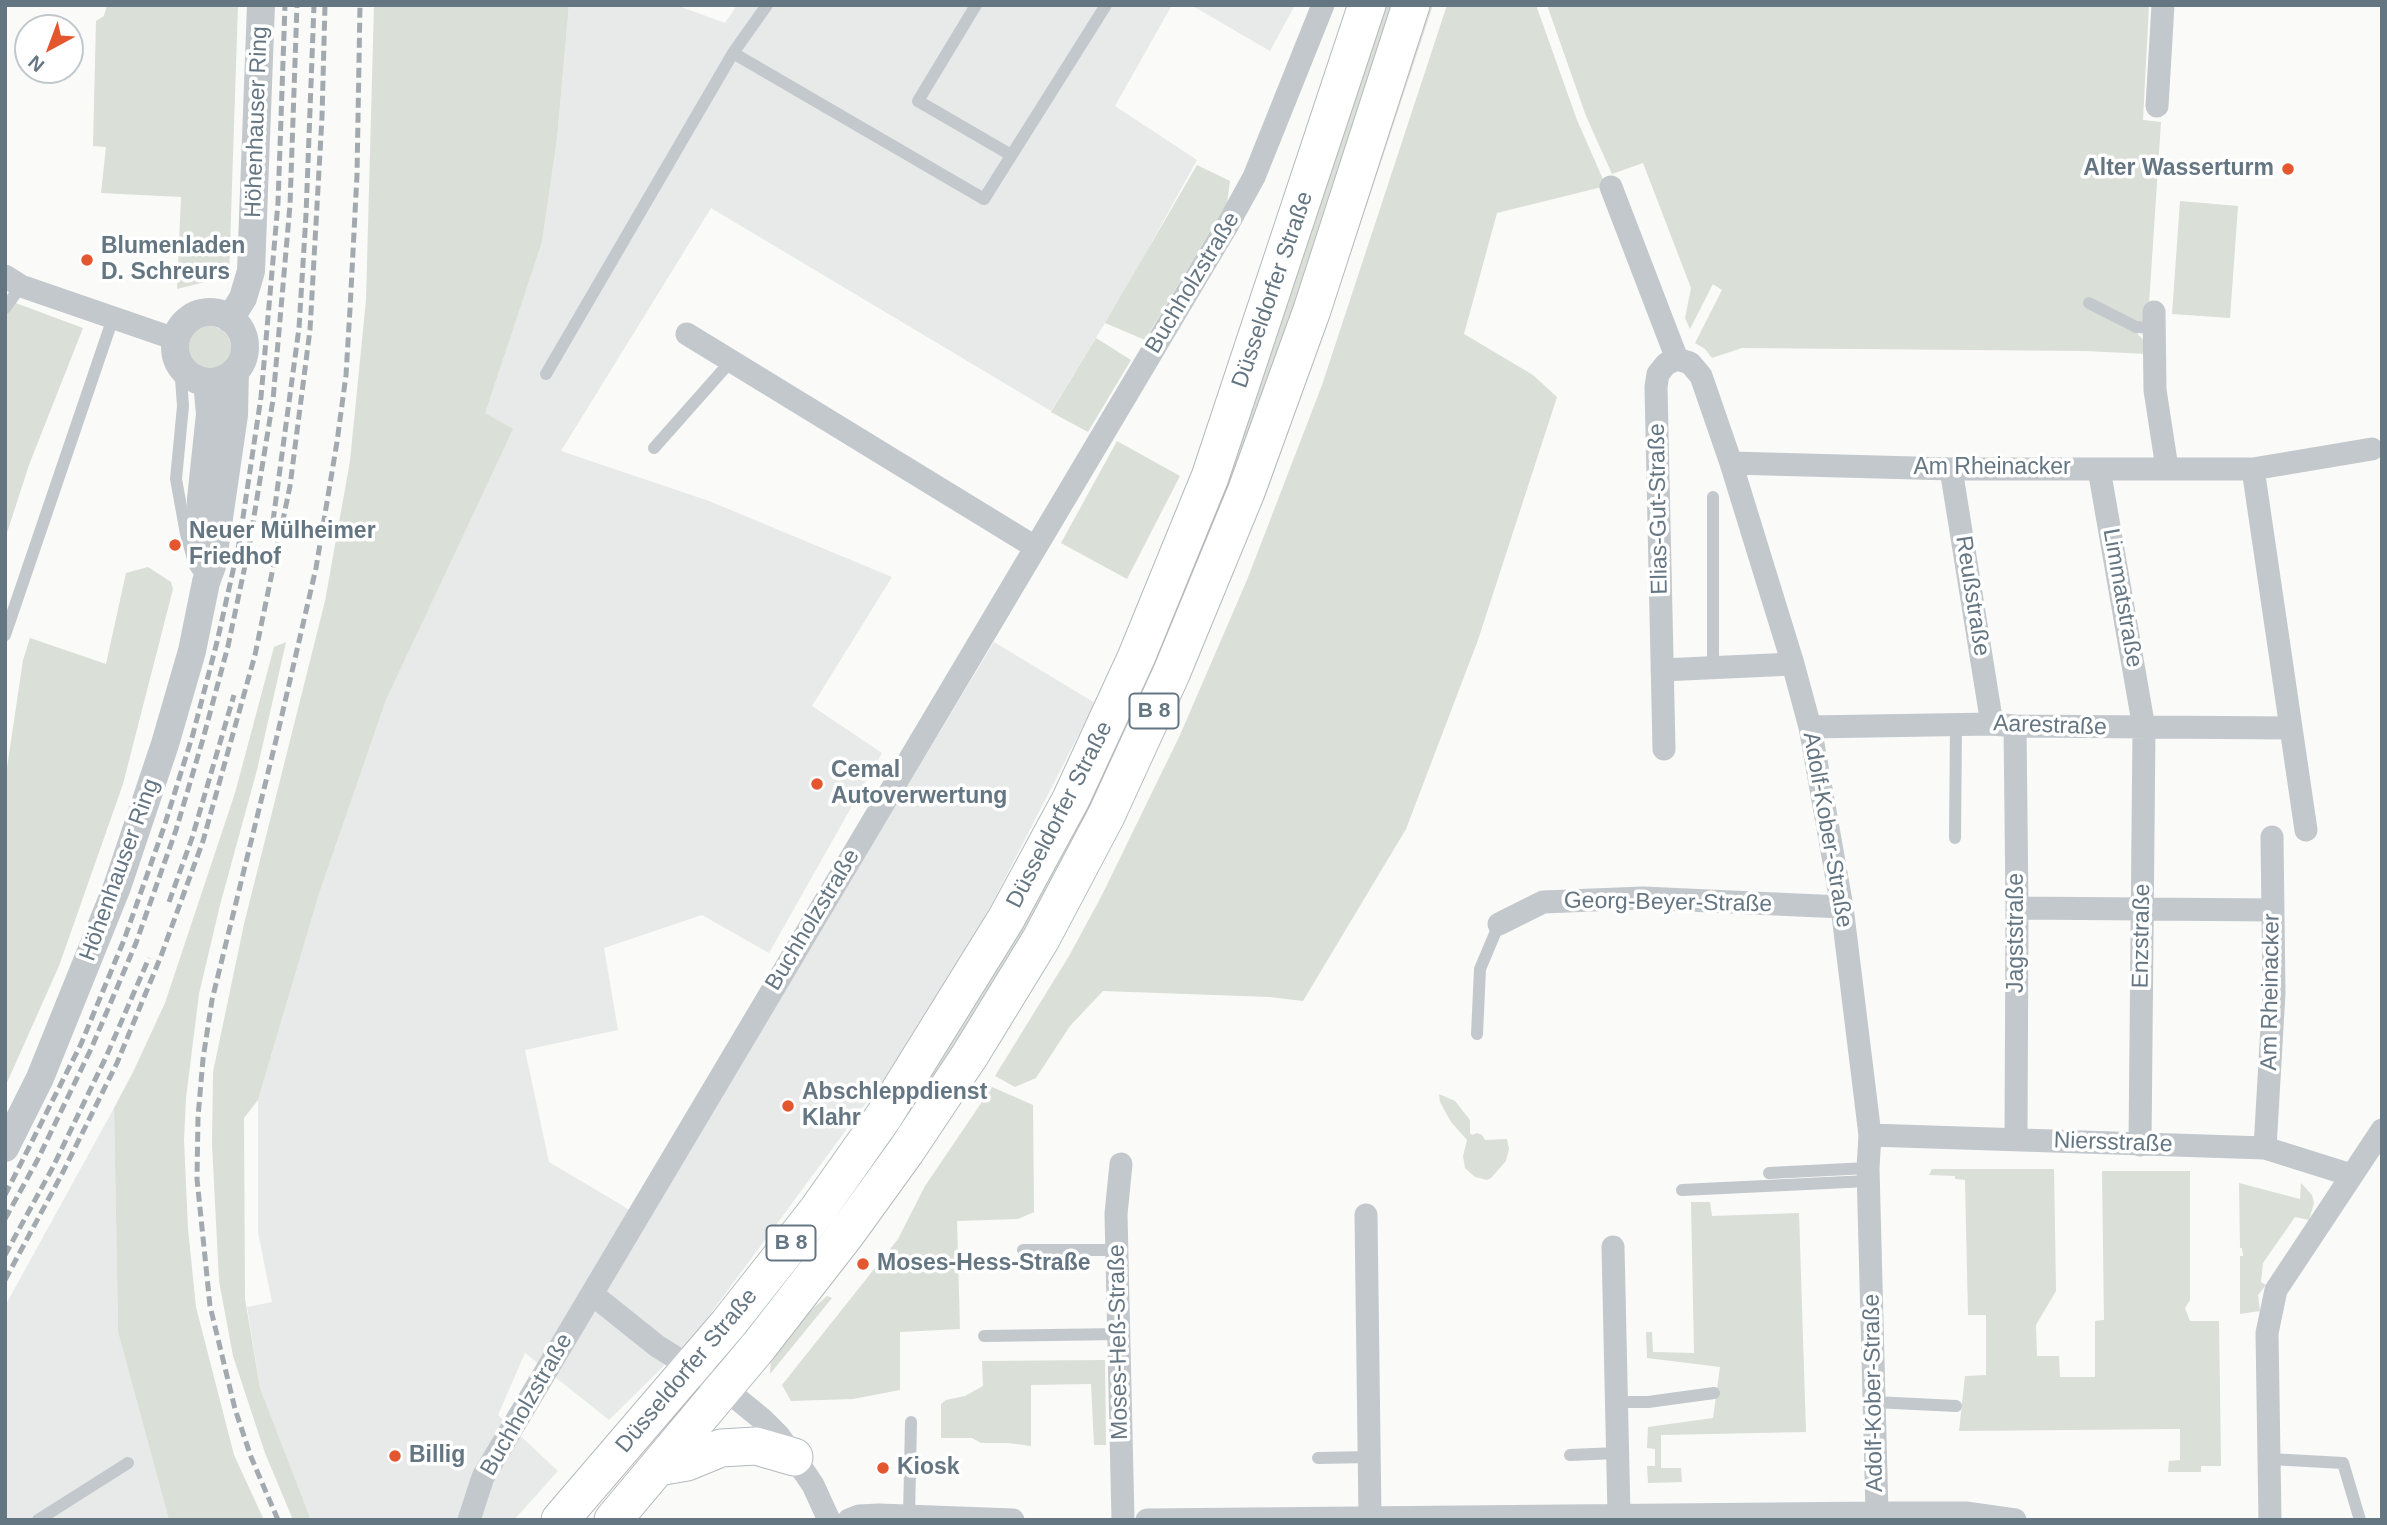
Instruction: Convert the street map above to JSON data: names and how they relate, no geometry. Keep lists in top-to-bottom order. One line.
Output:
{"streets":{"main road":["Düsseldorfer Straße","B 8"],"street":["Höhenhauser Ring","Buchholzstraße","Am Rheinacker","Elias-Gut-Straße","Reußstraße","Limmatstraße","Aarestraße","Adolf-Kober-Straße","Georg-Beyer-Straße","Jagststraße","Enzstraße","Niersstraße","Moses-Heß-Straße"]},"crossings":[["Am Rheinacker","Reußstraße"],["Am Rheinacker","Limmatstraße"],["Am Rheinacker","Adolf-Kober-Straße"],["Am Rheinacker","Niersstraße"],["Elias-Gut-Straße","Adolf-Kober-Straße"],["Reußstraße","Aarestraße"],["Reußstraße","Jagststraße"],["Limmatstraße","Aarestraße"],["Limmatstraße","Enzstraße"],["Aarestraße","Adolf-Kober-Straße"],["Aarestraße","Jagststraße"],["Aarestraße","Enzstraße"],["Adolf-Kober-Straße","Georg-Beyer-Straße"],["Adolf-Kober-Straße","Niersstraße"],["Jagststraße","Niersstraße"],["Enzstraße","Niersstraße"]],"places":["Alter Wasserturm","Blumenladen D. Schreurs","Neuer Mülheimer Friedhof","Cemal Autoverwertung","Abschleppdienst Klahr","Moses-Hess-Straße","Billig","Kiosk"],"north":"bottom left"}
